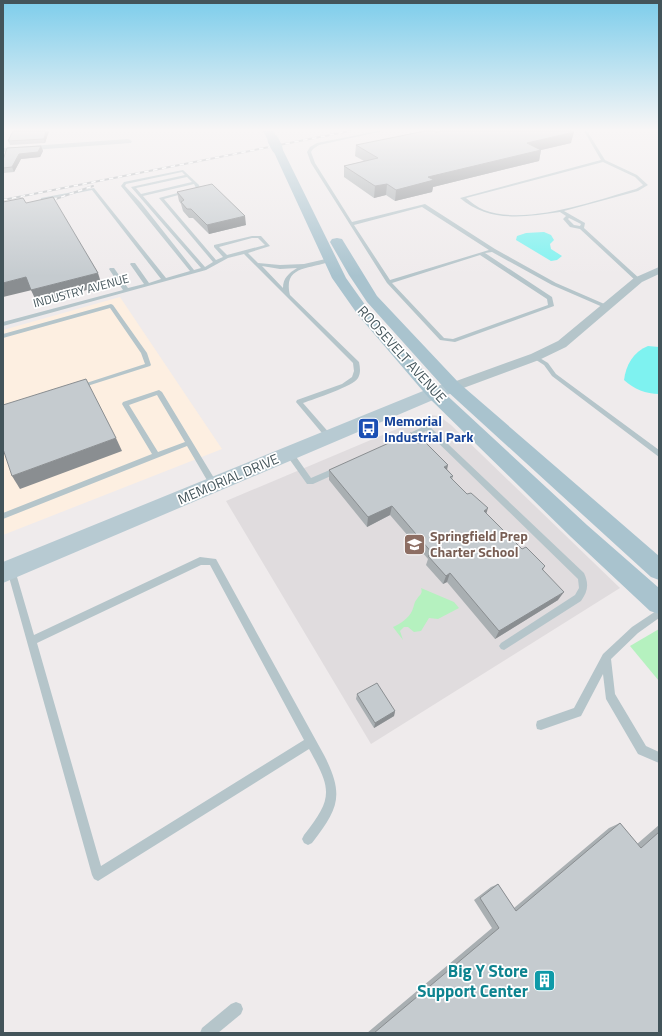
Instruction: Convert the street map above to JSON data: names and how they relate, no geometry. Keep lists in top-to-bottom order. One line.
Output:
{"streets":{"main road":["ROOSEVELT AVENUE"],"street":["MEMORIAL DRIVE"],"lane":["INDUSTRY AVENUE"]},"crossings":[["ROOSEVELT AVENUE","MEMORIAL DRIVE"]],"places":{"bus stop":["Memorial Industrial Park"],"school or university":["Springfield Prep Charter School"],"building":["Big Y Store Support Center"]}}
